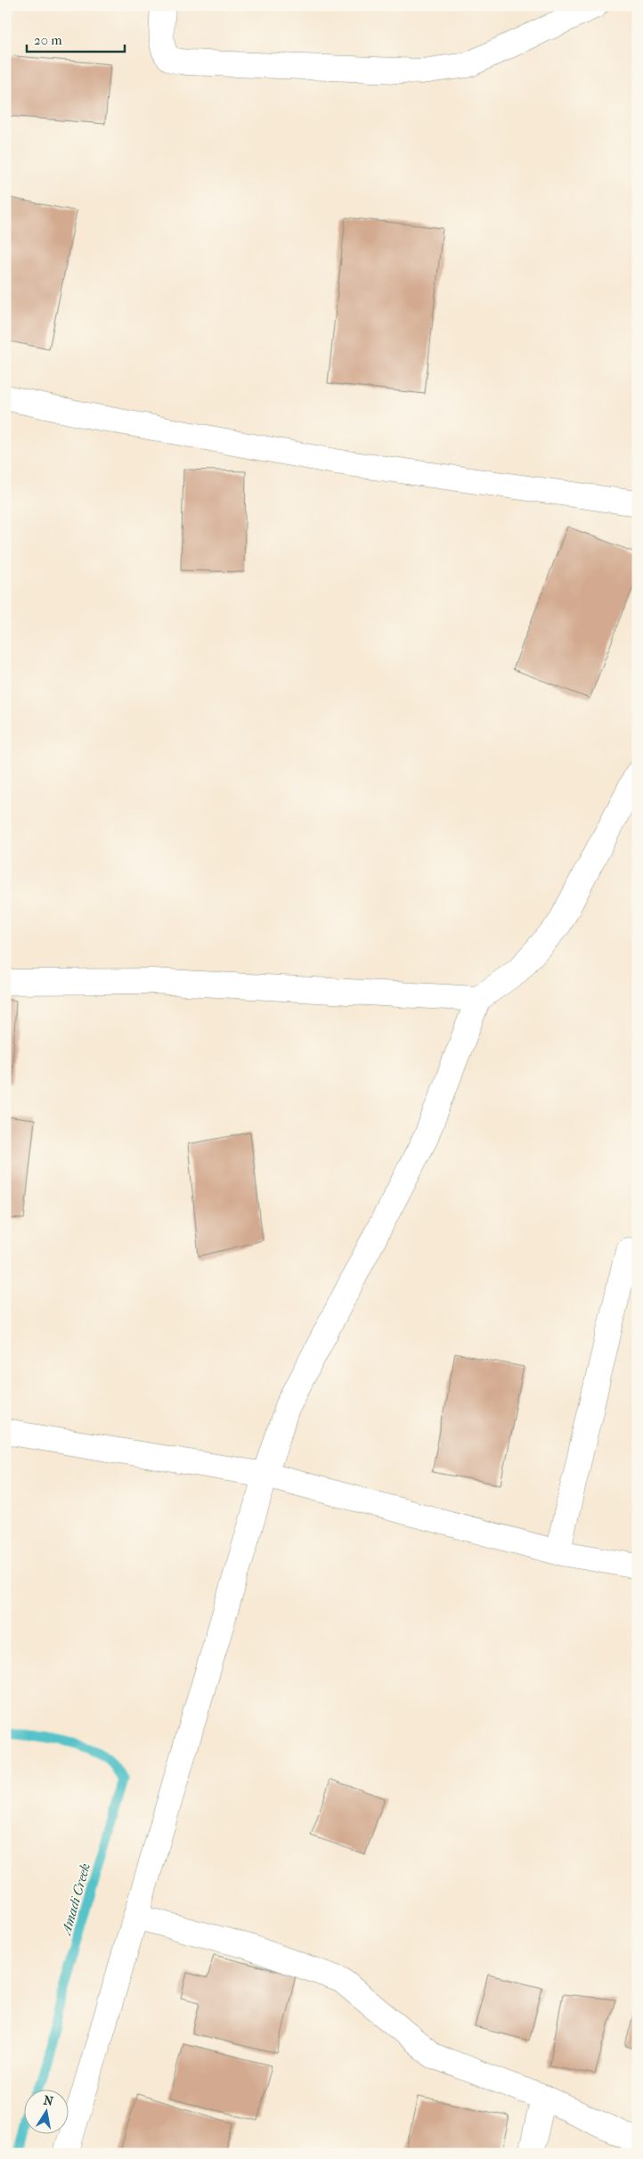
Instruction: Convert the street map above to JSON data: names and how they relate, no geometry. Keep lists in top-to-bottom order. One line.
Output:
{"water":["Amadi Creek"],"scale_bar":"20 m","north":"top"}
